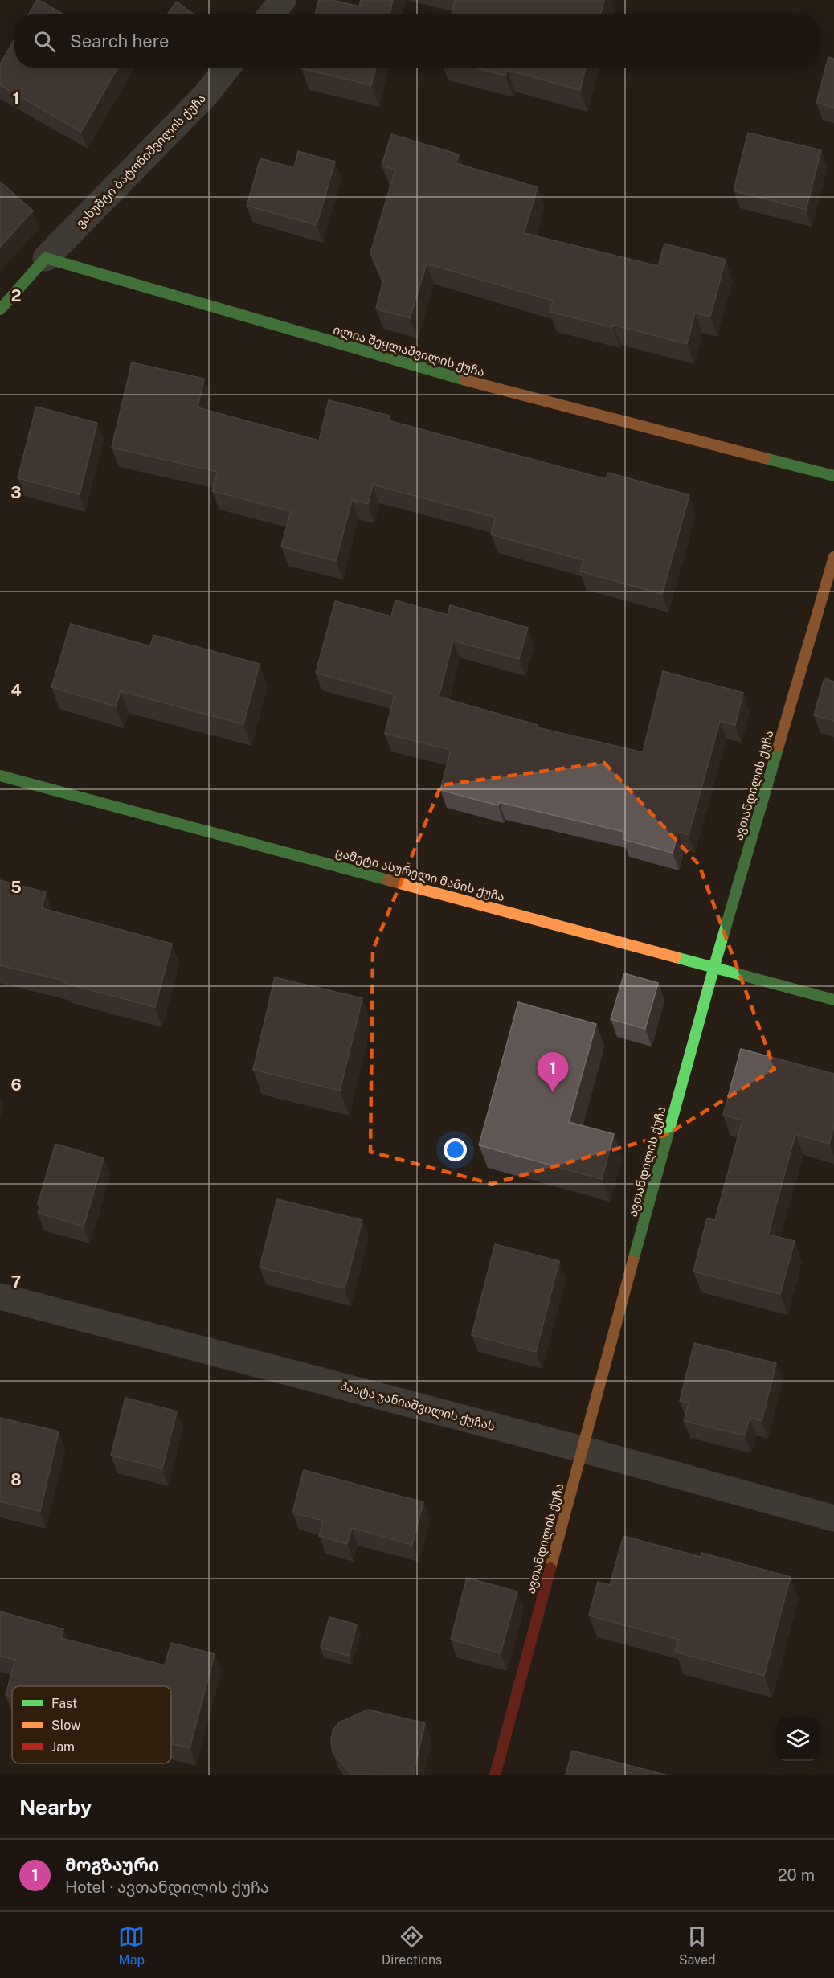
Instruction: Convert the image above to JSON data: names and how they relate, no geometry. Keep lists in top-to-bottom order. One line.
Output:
{"streets":{"street":["ვახუშტი ბატონიშვილის ქუჩა","ილია შეყლაშვილის ქუჩა","ავთანდილის ქუჩა","ცამეტი ასურელი მამის ქუჩა","პაატა ჯანიაშვილის ქუჩას"]},"crossings":[["ვახუშტი ბატონიშვილის ქუჩა","ილია შეყლაშვილის ქუჩა"],["ავთანდილის ქუჩა","ცამეტი ასურელი მამის ქუჩა"],["ავთანდილის ქუჩა","პაატა ჯანიაშვილის ქუჩას"]],"legend":["Fast","Slow","Jam"],"page":{"search":"Search here","pins":"1","heading":"Nearby","list":[{"mark":"1","name":"მოგზაური","note":"Hotel · ავთანდილის ქუჩა","value":"20 m"}],"nav":["Map","Directions","Saved"]},"grid":{"rows":["1","2","3","4","5","6","7","8"]}}
